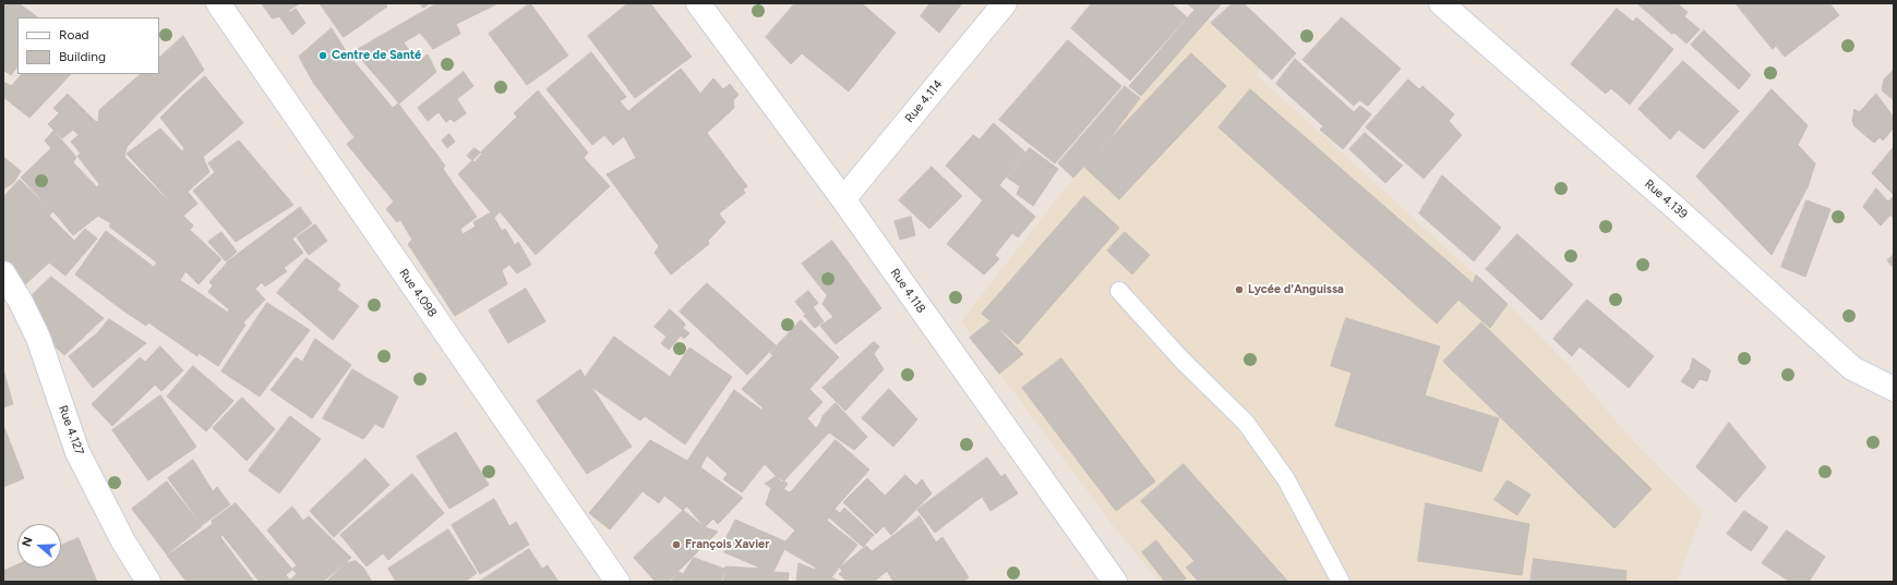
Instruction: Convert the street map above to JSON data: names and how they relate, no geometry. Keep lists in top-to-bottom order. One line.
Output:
{"streets":{"street":["Rue 4.114","Rue 4.139","Rue 4.118","Rue 4.098","Rue 4.127"]},"crossings":[["Rue 4.114","Rue 4.118"]],"places":["Centre de Santé","Lycée d'Anguissa","François Xavier"],"legend":["Road","Building"],"north":"left"}
